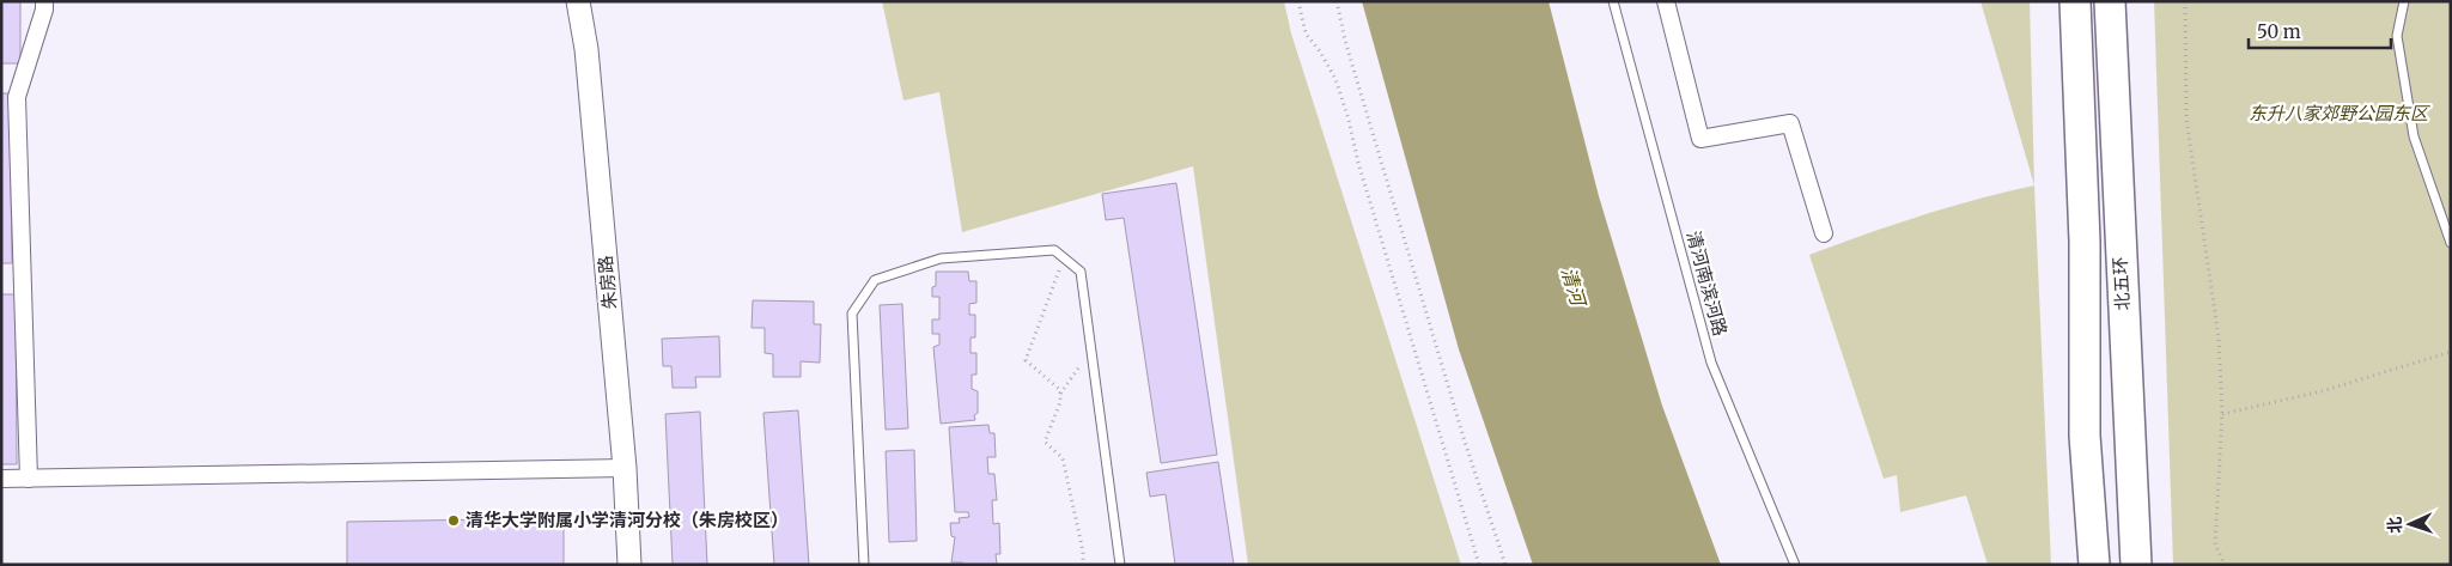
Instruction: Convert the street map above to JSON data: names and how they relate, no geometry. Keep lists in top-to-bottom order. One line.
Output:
{"streets":{"highway":["北五环"],"street":["朱房路"],"lane":["清河南滨河路"]},"water":["清河"],"parks":["东升八家郊野公园东区"],"places":["清华大学附属小学清河分校（朱房校区）"],"scale_bar":"50 m","north":"left"}
